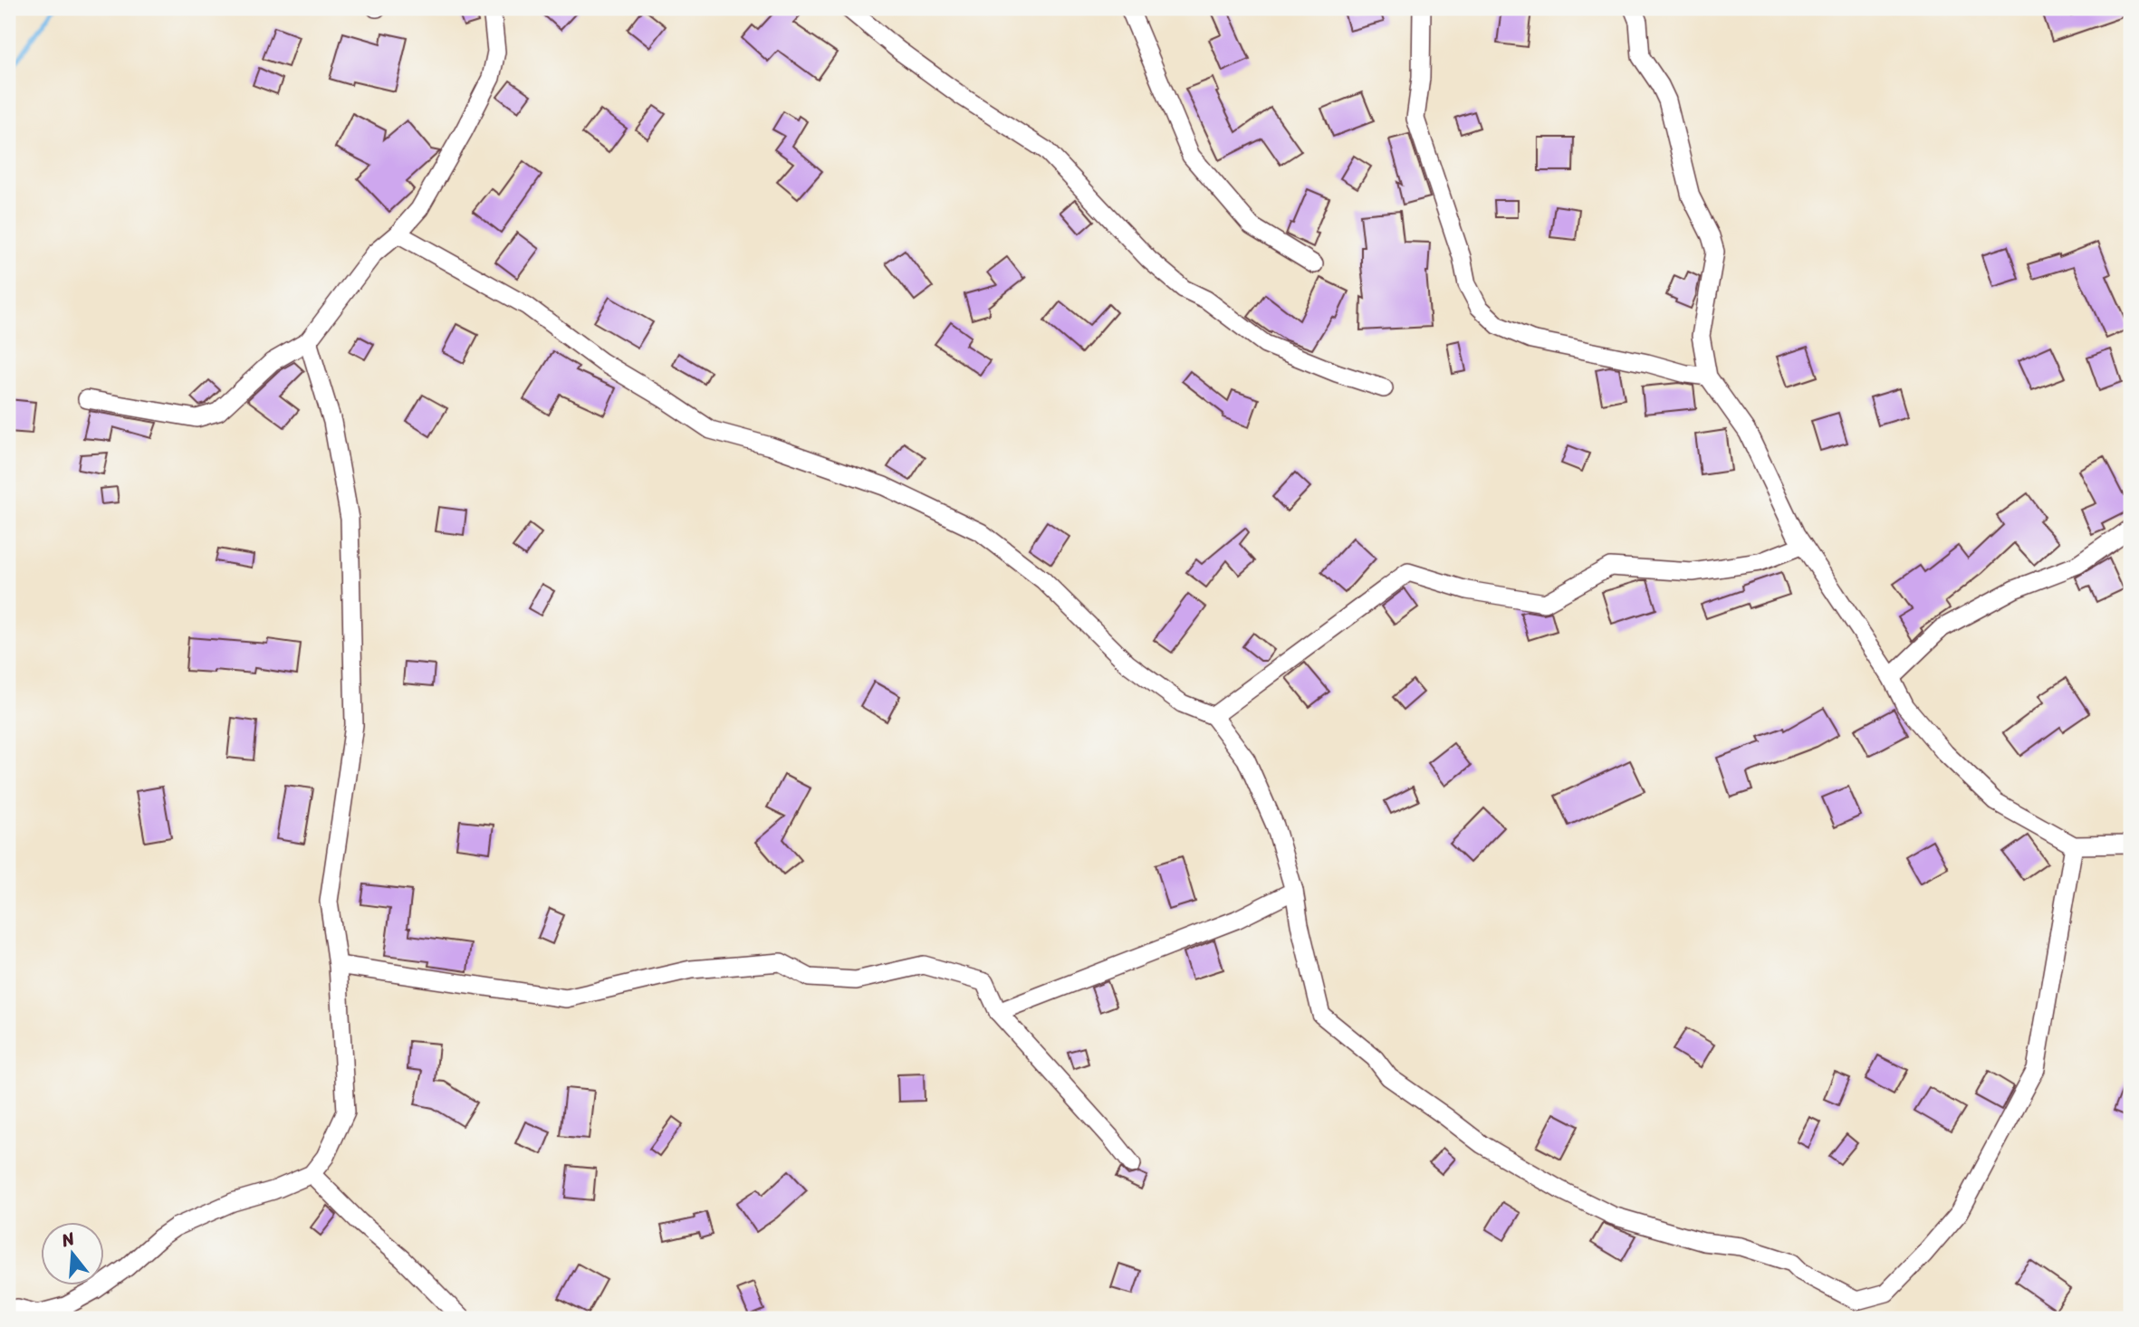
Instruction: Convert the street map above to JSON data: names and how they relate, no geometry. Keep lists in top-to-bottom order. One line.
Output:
{"north":"top"}
